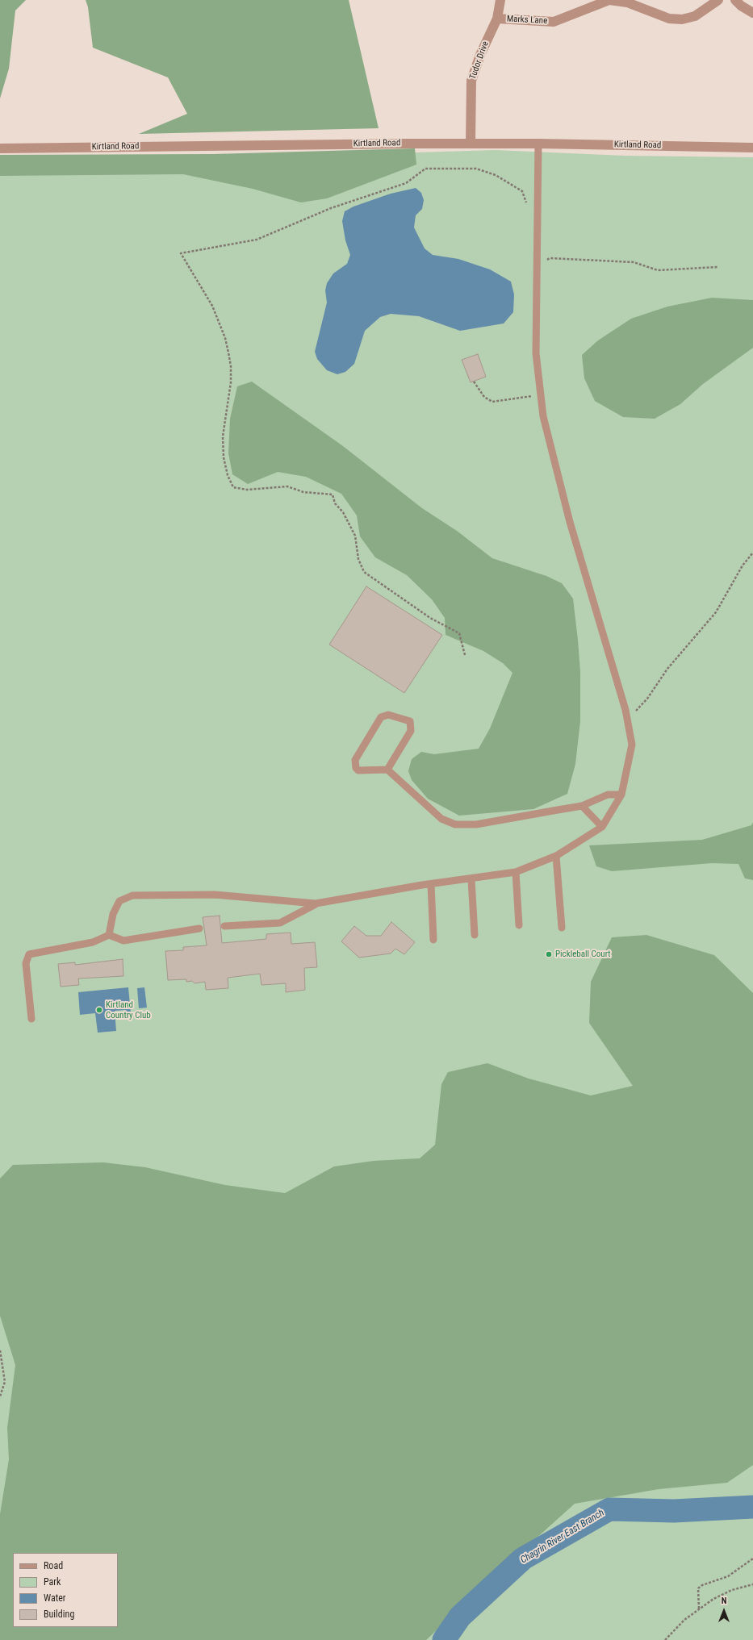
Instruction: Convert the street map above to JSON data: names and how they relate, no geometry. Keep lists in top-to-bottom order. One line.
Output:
{"streets":{"street":["Marks Lane","Tudor Drive","Kirtland Road"]},"crossings":[["Marks Lane","Tudor Drive"],["Tudor Drive","Kirtland Road"]],"water":["Chagrin River East Branch"],"places":["Pickleball Court","Kirtland Country Club"],"legend":["Road","Park","Water","Building"],"north":"top"}
